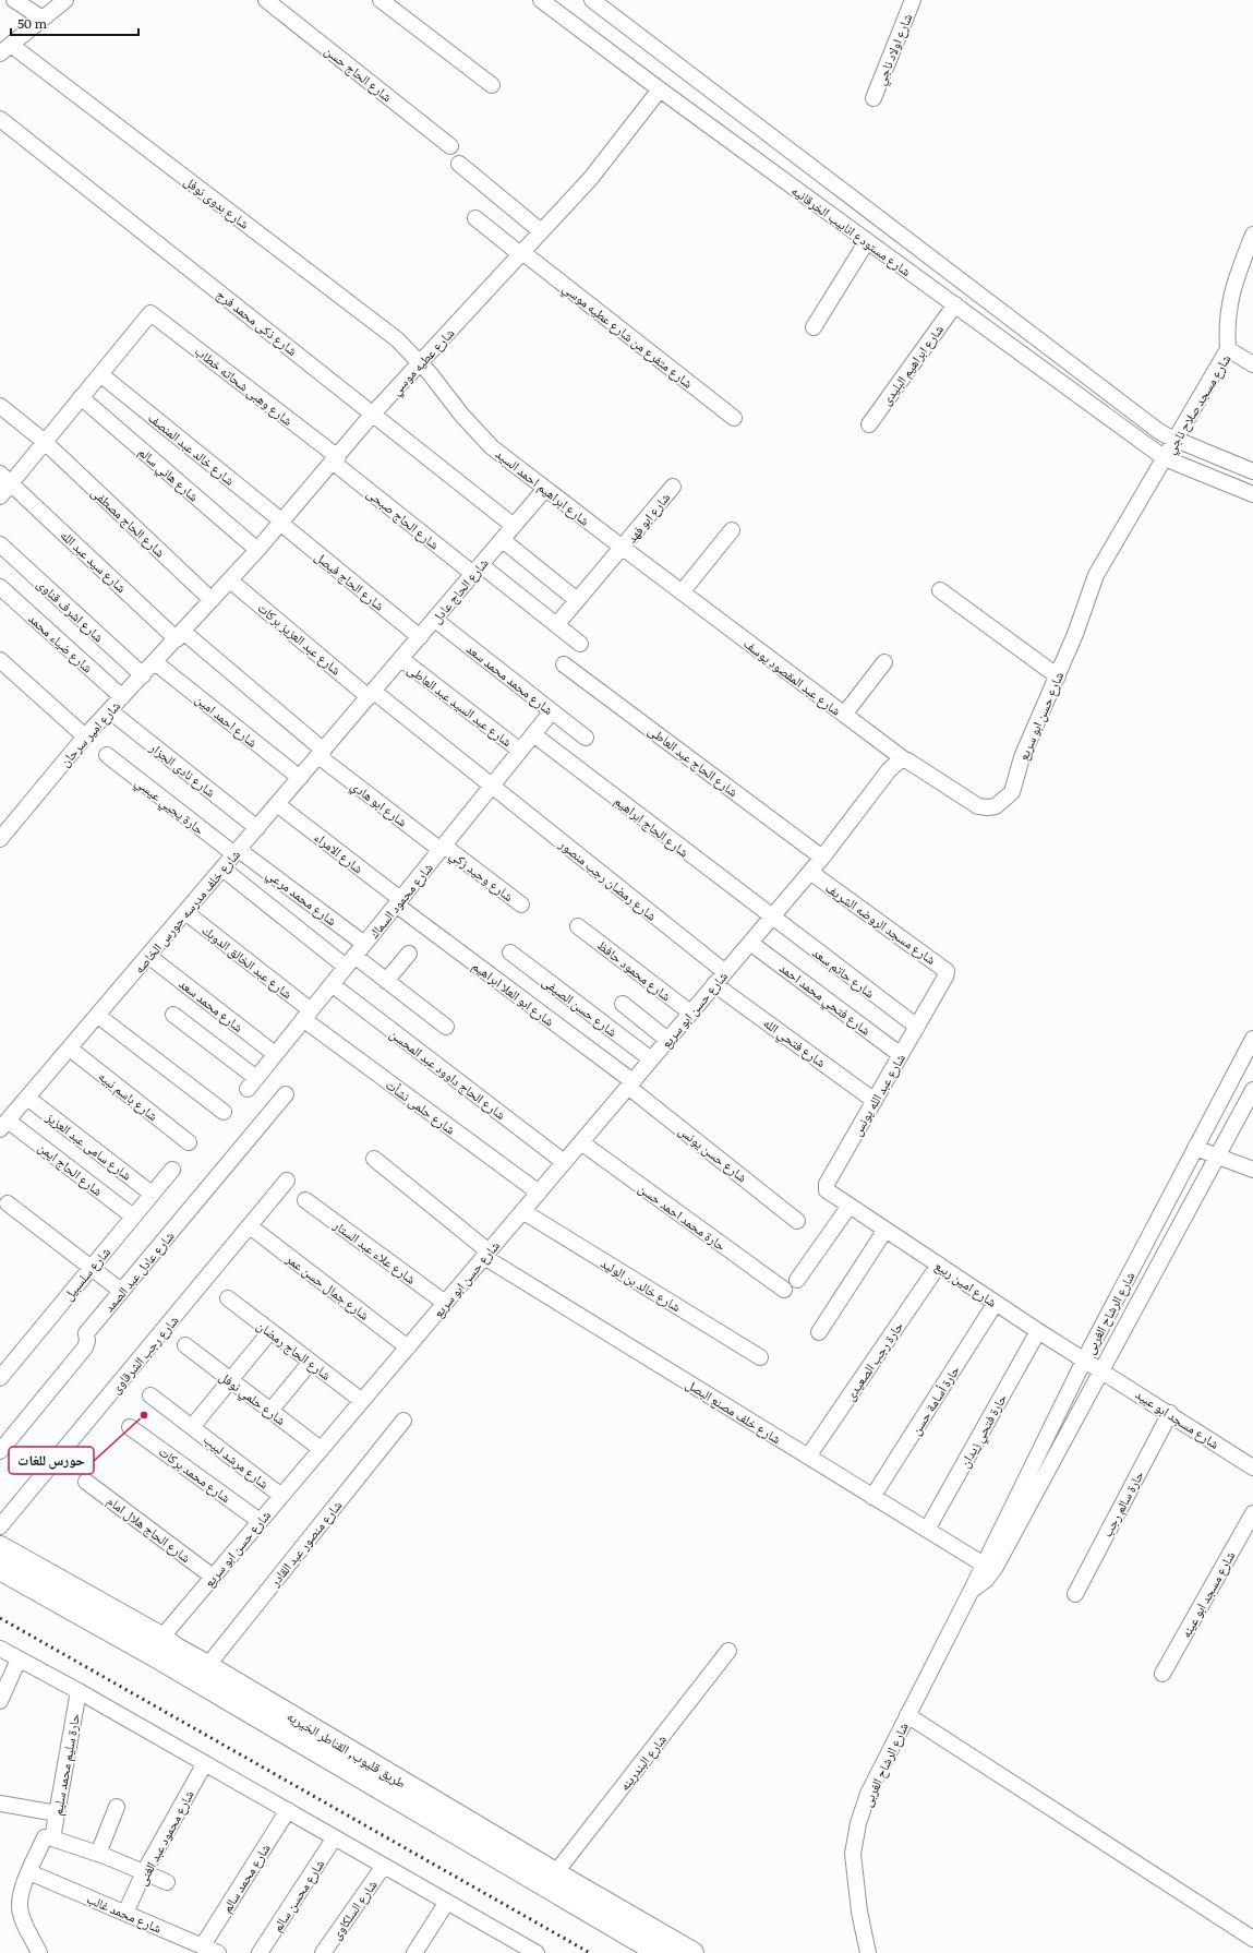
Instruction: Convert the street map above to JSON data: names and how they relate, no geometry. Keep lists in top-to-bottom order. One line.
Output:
{"streets":{"main road":["طريق قليوب, القناطر الخيريه"],"street":["شارع اولاد ناجي","شارع الحاج حسن","شارع بدوى نوفل","شارع مستودع انابيب الخرقانيه","شارع ذكى محمد فرج","شارع متفرع من شارع عطيه موسي","شارع عطيه موسي","شارع ابراهيم البليدى","شارع وهبى شحاته خطاب","شارع مسجد صلاح ناجي","شارع خالد عبد المنصف","شارع هاني سالم","شارع ابراهيم احمد السيد","شارع ابو فهد","شارع الحاج صبحى","شارع الحاج مصطفى","شارع سيد عبد الله","شارع الحاج فيصل","شارع الحاج عادل","شارع اشرف قناوى","شارع عبد العزيز بركات","شارع ضياء محمد","شارع عبد المقصود يوسف","شارع محمد محمد سعد","شارع عبد السيد عبد العاطى","شارع حسن ابو سريع","شارع احمد امين","شارع امير سرحان","شارع الحاج عبد العاطى","شارع نادى الجزار","شارع ابو هادي","حارة يحيي عيسي","شارع الحاج ابراهيم","شارع الامراء","شارع وحيد زكي","شارع رمضان رجب منصور","شارع محمد مرعي","شارع محمود السماك","شارع خلف مدرسه حورس الخاصه","شارع مسجد الروضه الشريف","شارع عبد الخالق الدوبك","شارع محمود حافظ","شارع حاتم سعد","شارع ابو العلا ابراهيم","شارع فتحي محمد احمد","شارع محمد سعد","شارع حسن الصيفى","شارع فتحي الله","شارع الحاج داوود عبد المحسن","شارع عبد الله يونس","شارع باسم نبيه","شارع حلمى نشأت","شارع سامى عبد العزيز","شارع حسن يونس","شارع الحاج ايمن","حارة محمد احمد حسن","شارع علاء عبد الستار","شارع عادل عبد الصمد","شارع سلسبيل","شارع امين ربيع","شارع خالد بن الوليد","شارع جمال حسن عمر","شارع الرشاح الغربى","شارع الحاج رمضان","شارع رجب الشرقاوى","حارة رجب الصعيدى","شارع حلمي نوفل","حارة أسامة حسن","شارع خلف مصنع البصل","شارع مسجد ابو عبيد","حارة فتحي زيدان","شارع مرشد لبيب","شارع محمد بركات","حارة سالم رجب","شارع الحاج هلال امام","شارع منصور عبد القادر","شارع مسجد ابو عينه","شارع البندرينه","حارة سليم محمد سليم","شارع محمود عبد الغنى","شارع محمد سالم","شارع محسن سالم","شارع السلكاوى","شارع محمد غالب"]},"crossings":[["شارع بدوى نوفل","شارع عطيه موسي"],["شارع بدوى نوفل","شارع ابراهيم احمد السيد"],["شارع مستودع انابيب الخرقانيه","شارع عطيه موسي"],["شارع مستودع انابيب الخرقانيه","شارع ابراهيم البليدى"],["شارع مستودع انابيب الخرقانيه","شارع مسجد صلاح ناجي"],["شارع مستودع انابيب الخرقانيه","شارع حسن ابو سريع"],["شارع ذكى محمد فرج","شارع عطيه موسي"],["شارع ذكى محمد فرج","شارع الحاج عادل"],["شارع متفرع من شارع عطيه موسي","شارع عطيه موسي"],["شارع عطيه موسي","شارع وهبى شحاته خطاب"],["شارع عطيه موسي","شارع خالد عبد المنصف"],["شارع عطيه موسي","شارع هاني سالم"],["شارع عطيه موسي","شارع ابراهيم احمد السيد"],["شارع عطيه موسي","شارع الحاج صبحى"],["شارع عطيه موسي","شارع الحاج مصطفى"],["شارع عطيه موسي","شارع سيد عبد الله"],["شارع عطيه موسي","شارع الحاج فيصل"],["شارع عطيه موسي","شارع عبد العزيز بركات"],["شارع عطيه موسي","شارع امير سرحان"],["شارع وهبى شحاته خطاب","شارع خالد عبد المنصف"],["شارع وهبى شحاته خطاب","شارع الحاج صبحى"],["شارع مسجد صلاح ناجي","شارع حسن ابو سريع"],["شارع خالد عبد المنصف","شارع الحاج فيصل"],["شارع ابراهيم احمد السيد","شارع ابو فهد"],["شارع ابراهيم احمد السيد","شارع الحاج عادل"],["شارع ابراهيم احمد السيد","شارع عبد المقصود يوسف"],["شارع ابو فهد","شارع الحاج صبحى"],["شارع الحاج صبحى","شارع الحاج عادل"],["شارع سيد عبد الله","شارع امير سرحان"],["شارع سيد عبد الله","شارع ابو هادي"],["شارع سيد عبد الله","شارع خلف مدرسه حورس الخاصه"],["شارع الحاج فيصل","شارع الحاج عادل"],["شارع الحاج عادل","شارع عبد العزيز بركات"],["شارع الحاج عادل","شارع محمد محمد سعد"],["شارع الحاج عادل","شارع عبد السيد عبد العاطى"],["شارع الحاج عادل","شارع خلف مدرسه حورس الخاصه"],["شارع اشرف قناوى","شارع امير سرحان"],["شارع عبد العزيز بركات","شارع رمضان رجب منصور"],["شارع عبد العزيز بركات","شارع محمود السماك"],["شارع عبد العزيز بركات","شارع خلف مدرسه حورس الخاصه"],["شارع ضياء محمد","شارع امير سرحان"],["شارع عبد المقصود يوسف","شارع حسن ابو سريع"],["شارع محمد محمد سعد","شارع محمود السماك"],["شارع عبد السيد عبد العاطى","شارع محمود السماك"],["شارع حسن ابو سريع","شارع الحاج عبد العاطى"],["شارع حسن ابو سريع","شارع الحاج ابراهيم"],["شارع حسن ابو سريع","شارع رمضان رجب منصور"],["شارع حسن ابو سريع","شارع مسجد الروضه الشريف"],["شارع حسن ابو سريع","شارع محمود حافظ"],["شارع حسن ابو سريع","شارع حاتم سعد"],["شارع حسن ابو سريع","شارع ابو العلا ابراهيم"],["شارع حسن ابو سريع","شارع فتحي محمد احمد"],["شارع حسن ابو سريع","شارع حسن الصيفى"],["شارع حسن ابو سريع","شارع فتحي الله"],["شارع حسن ابو سريع","شارع الحاج داوود عبد المحسن"],["شارع حسن ابو سريع","شارع حلمى نشأت"],["شارع حسن ابو سريع","شارع حسن يونس"],["شارع حسن ابو سريع","حارة محمد احمد حسن"],["شارع حسن ابو سريع","شارع علاء عبد الستار"],["شارع حسن ابو سريع","شارع خالد بن الوليد"],["شارع حسن ابو سريع","شارع جمال حسن عمر"],["شارع حسن ابو سريع","شارع الحاج رمضان"],["شارع حسن ابو سريع","شارع حلمي نوفل"],["شارع حسن ابو سريع","شارع خلف مصنع البصل"],["شارع حسن ابو سريع","شارع مرشد لبيب"],["شارع حسن ابو سريع","شارع محمد بركات"],["شارع حسن ابو سريع","شارع الحاج هلال امام"],["شارع حسن ابو سريع","طريق قليوب, القناطر الخيريه"],["شارع احمد امين","شارع امير سرحان"],["شارع احمد امين","شارع خلف مدرسه حورس الخاصه"],["شارع امير سرحان","شارع نادى الجزار"],["شارع نادى الجزار","شارع خلف مدرسه حورس الخاصه"],["شارع ابو هادي","شارع وحيد زكي"],["شارع ابو هادي","شارع محمود السماك"],["شارع ابو هادي","شارع خلف مدرسه حورس الخاصه"],["حارة يحيي عيسي","شارع محمد مرعي"],["حارة يحيي عيسي","شارع خلف مدرسه حورس الخاصه"],["شارع الحاج ابراهيم","شارع محمود السماك"],["شارع الحاج ابراهيم","شارع حاتم سعد"],["شارع الامراء","شارع محمود السماك"],["شارع الامراء","شارع خلف مدرسه حورس الخاصه"],["شارع الامراء","شارع ابو العلا ابراهيم"],["شارع وحيد زكي","شارع محمود السماك"],["شارع رمضان رجب منصور","شارع محمود السماك"],["شارع محمد مرعي","شارع محمود السماك"],["شارع محمد مرعي","شارع خلف مدرسه حورس الخاصه"],["شارع محمود السماك","شارع عبد الخالق الدوبك"],["شارع محمود السماك","شارع ابو العلا ابراهيم"],["شارع محمود السماك","شارع محمد سعد"],["شارع محمود السماك","شارع الحاج داوود عبد المحسن"],["شارع محمود السماك","شارع حلمى نشأت"],["شارع خلف مدرسه حورس الخاصه","شارع عبد الخالق الدوبك"],["شارع خلف مدرسه حورس الخاصه","شارع محمد سعد"],["شارع خلف مدرسه حورس الخاصه","شارع باسم نبيه"],["شارع خلف مدرسه حورس الخاصه","شارع سامى عبد العزيز"],["شارع خلف مدرسه حورس الخاصه","شارع الحاج ايمن"],["شارع مسجد الروضه الشريف","شارع عبد الله يونس"],["شارع عبد الخالق الدوبك","شارع حلمى نشأت"],["شارع حاتم سعد","شارع عبد الله يونس"],["شارع ابو العلا ابراهيم","شارع حسن يونس"],["شارع فتحي محمد احمد","شارع عبد الله يونس"],["شارع فتحي الله","شارع عبد الله يونس"],["شارع عبد الله يونس","شارع امين ربيع"],["شارع سامى عبد العزيز","شارع سلسبيل"],["شارع الحاج ايمن","شارع سلسبيل"],["شارع امين ربيع","شارع الرشاح الغربى"],["شارع امين ربيع","حارة رجب الصعيدى"],["شارع امين ربيع","حارة أسامة حسن"],["شارع امين ربيع","شارع مسجد ابو عبيد"],["شارع امين ربيع","حارة فتحي زيدان"],["شارع جمال حسن عمر","شارع رجب الشرقاوى"],["شارع الرشاح الغربى","شارع خلف مصنع البصل"],["شارع الرشاح الغربى","شارع مسجد ابو عبيد"],["شارع الحاج رمضان","شارع مرشد لبيب"],["حارة رجب الصعيدى","شارع خلف مصنع البصل"],["شارع حلمي نوفل","شارع مرشد لبيب"],["حارة أسامة حسن","شارع خلف مصنع البصل"],["شارع خلف مصنع البصل","حارة فتحي زيدان"],["شارع مسجد ابو عبيد","حارة سالم رجب"],["شارع منصور عبد القادر","طريق قليوب, القناطر الخيريه"],["طريق قليوب, القناطر الخيريه","شارع البندرينه"],["شارع محمود عبد الغنى","شارع محمد غالب"],["شارع محمد سالم","شارع محمد غالب"]],"places":["حورس للغات"],"scale_bar":"50 m"}
